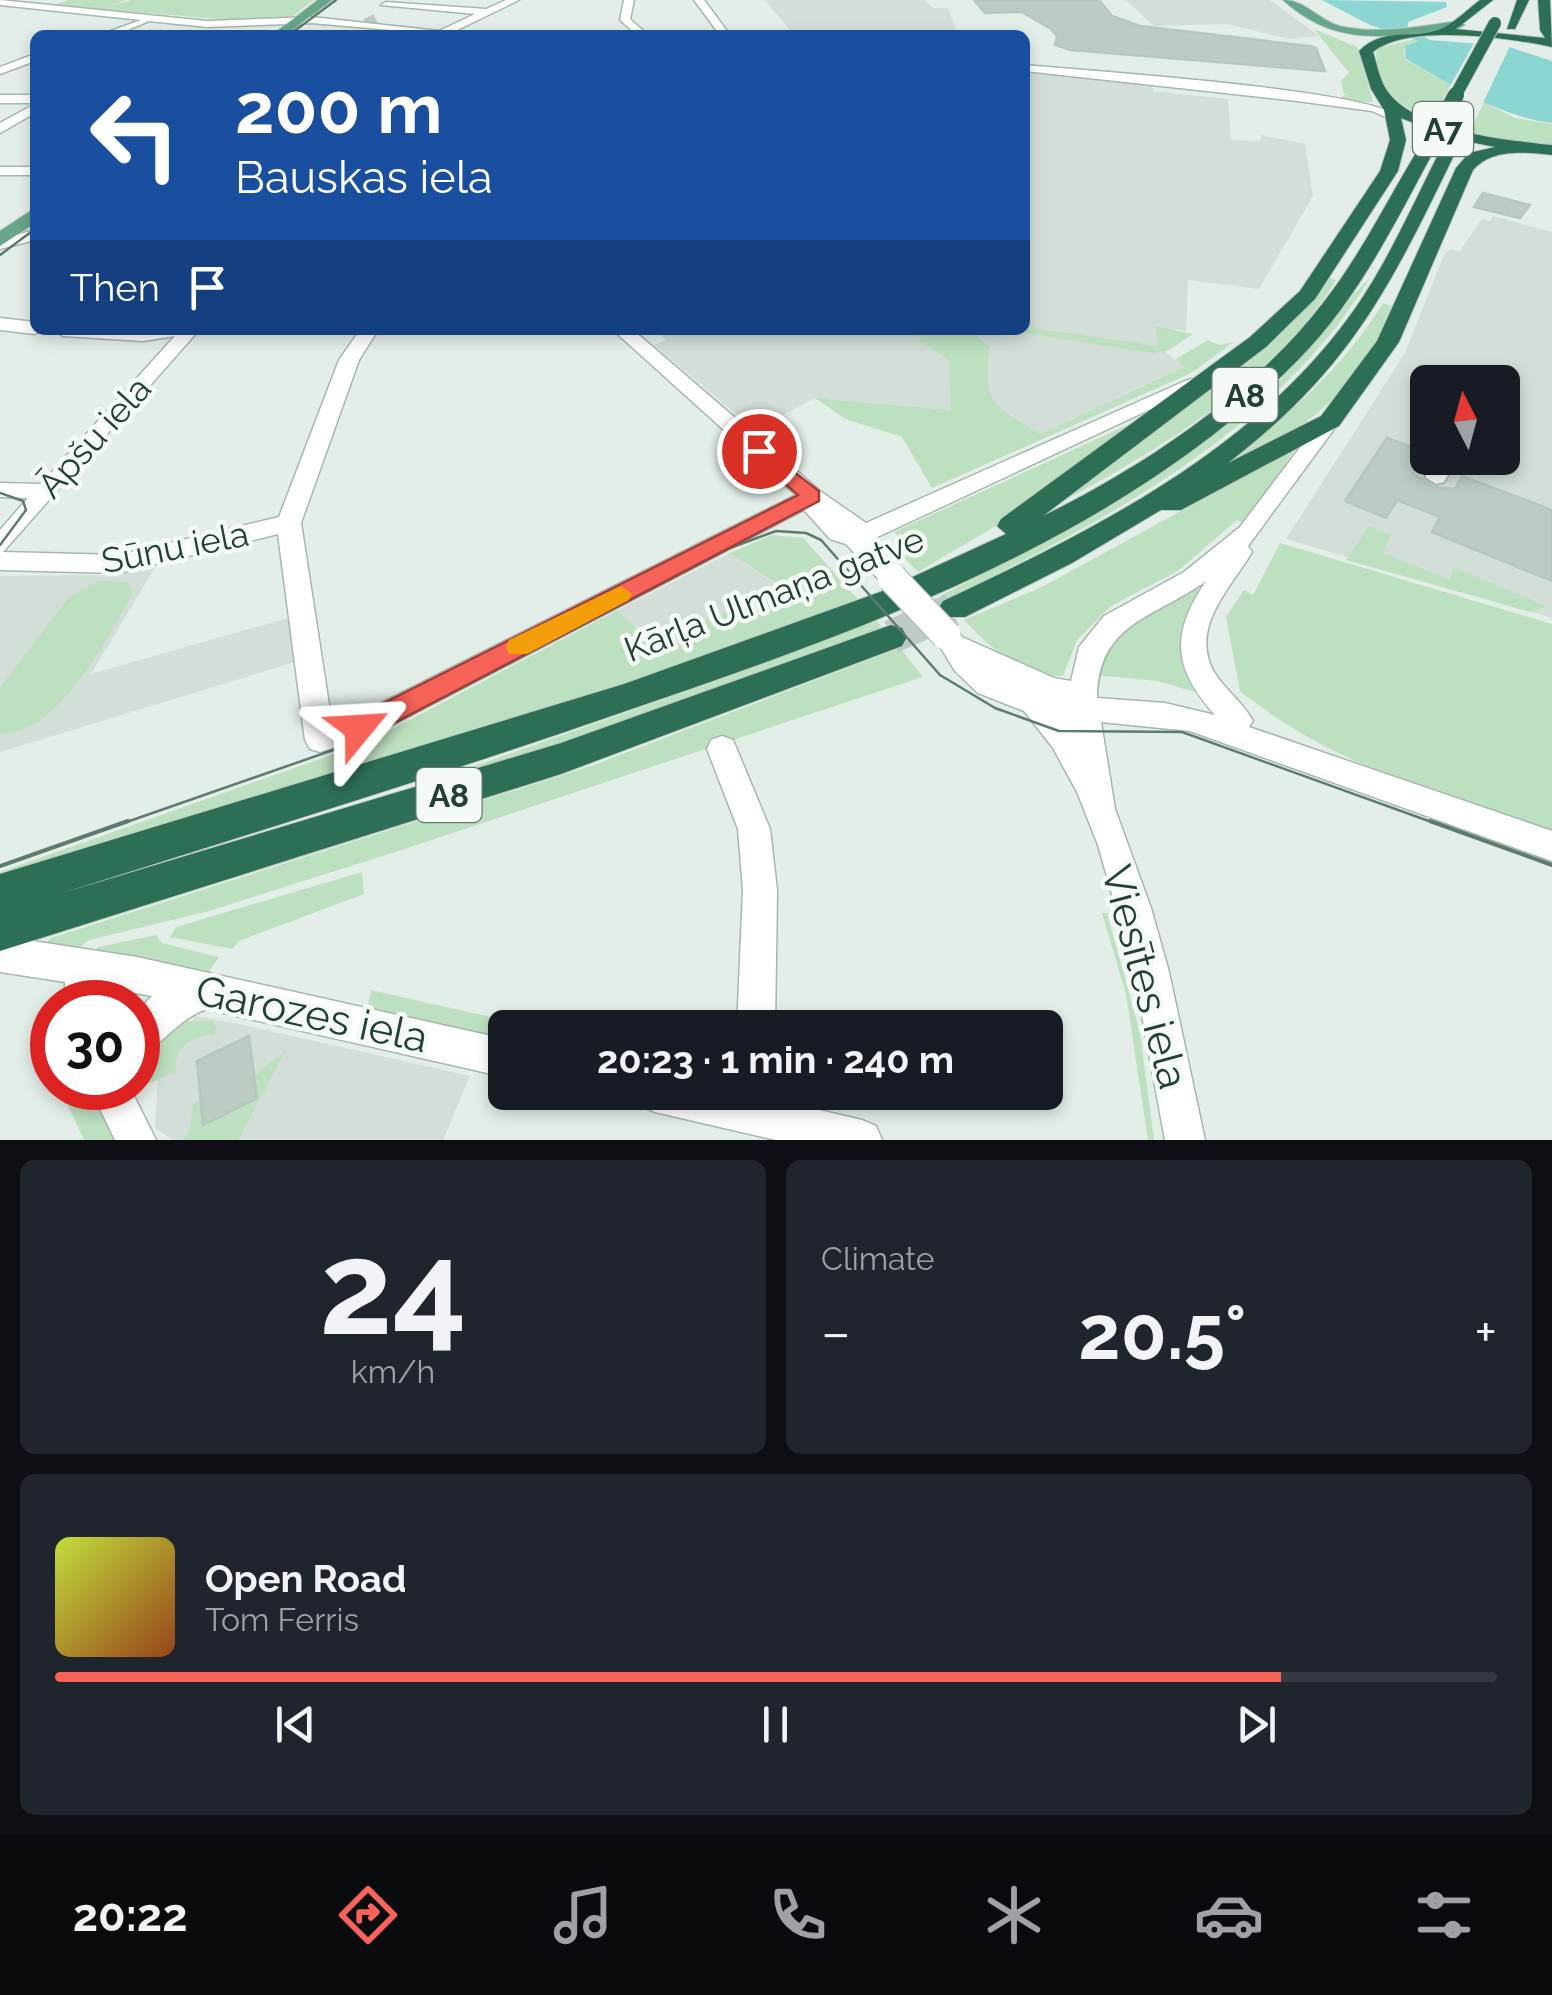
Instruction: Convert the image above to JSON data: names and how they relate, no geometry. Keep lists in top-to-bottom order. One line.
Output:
{"streets":{"highway":["A7","A8","Kārļa Ulmaņa gatve"],"street":["Āpšu iela","Sūnu iela","Viesītes iela","Garozes iela"]},"crossings":[["A8","Kārļa Ulmaņa gatve"]],"north":"top","page":{"turn":["200 m","Bauskas iela"],"then":"Then","limit":"30","trip":"20:23 · 1 min · 240 m","tile":[["24","km/h"],"Climate"],"heat":["−","20.5°","+"],"song":["Open Road","Tom Ferris"],"tabs":"20:22"}}
